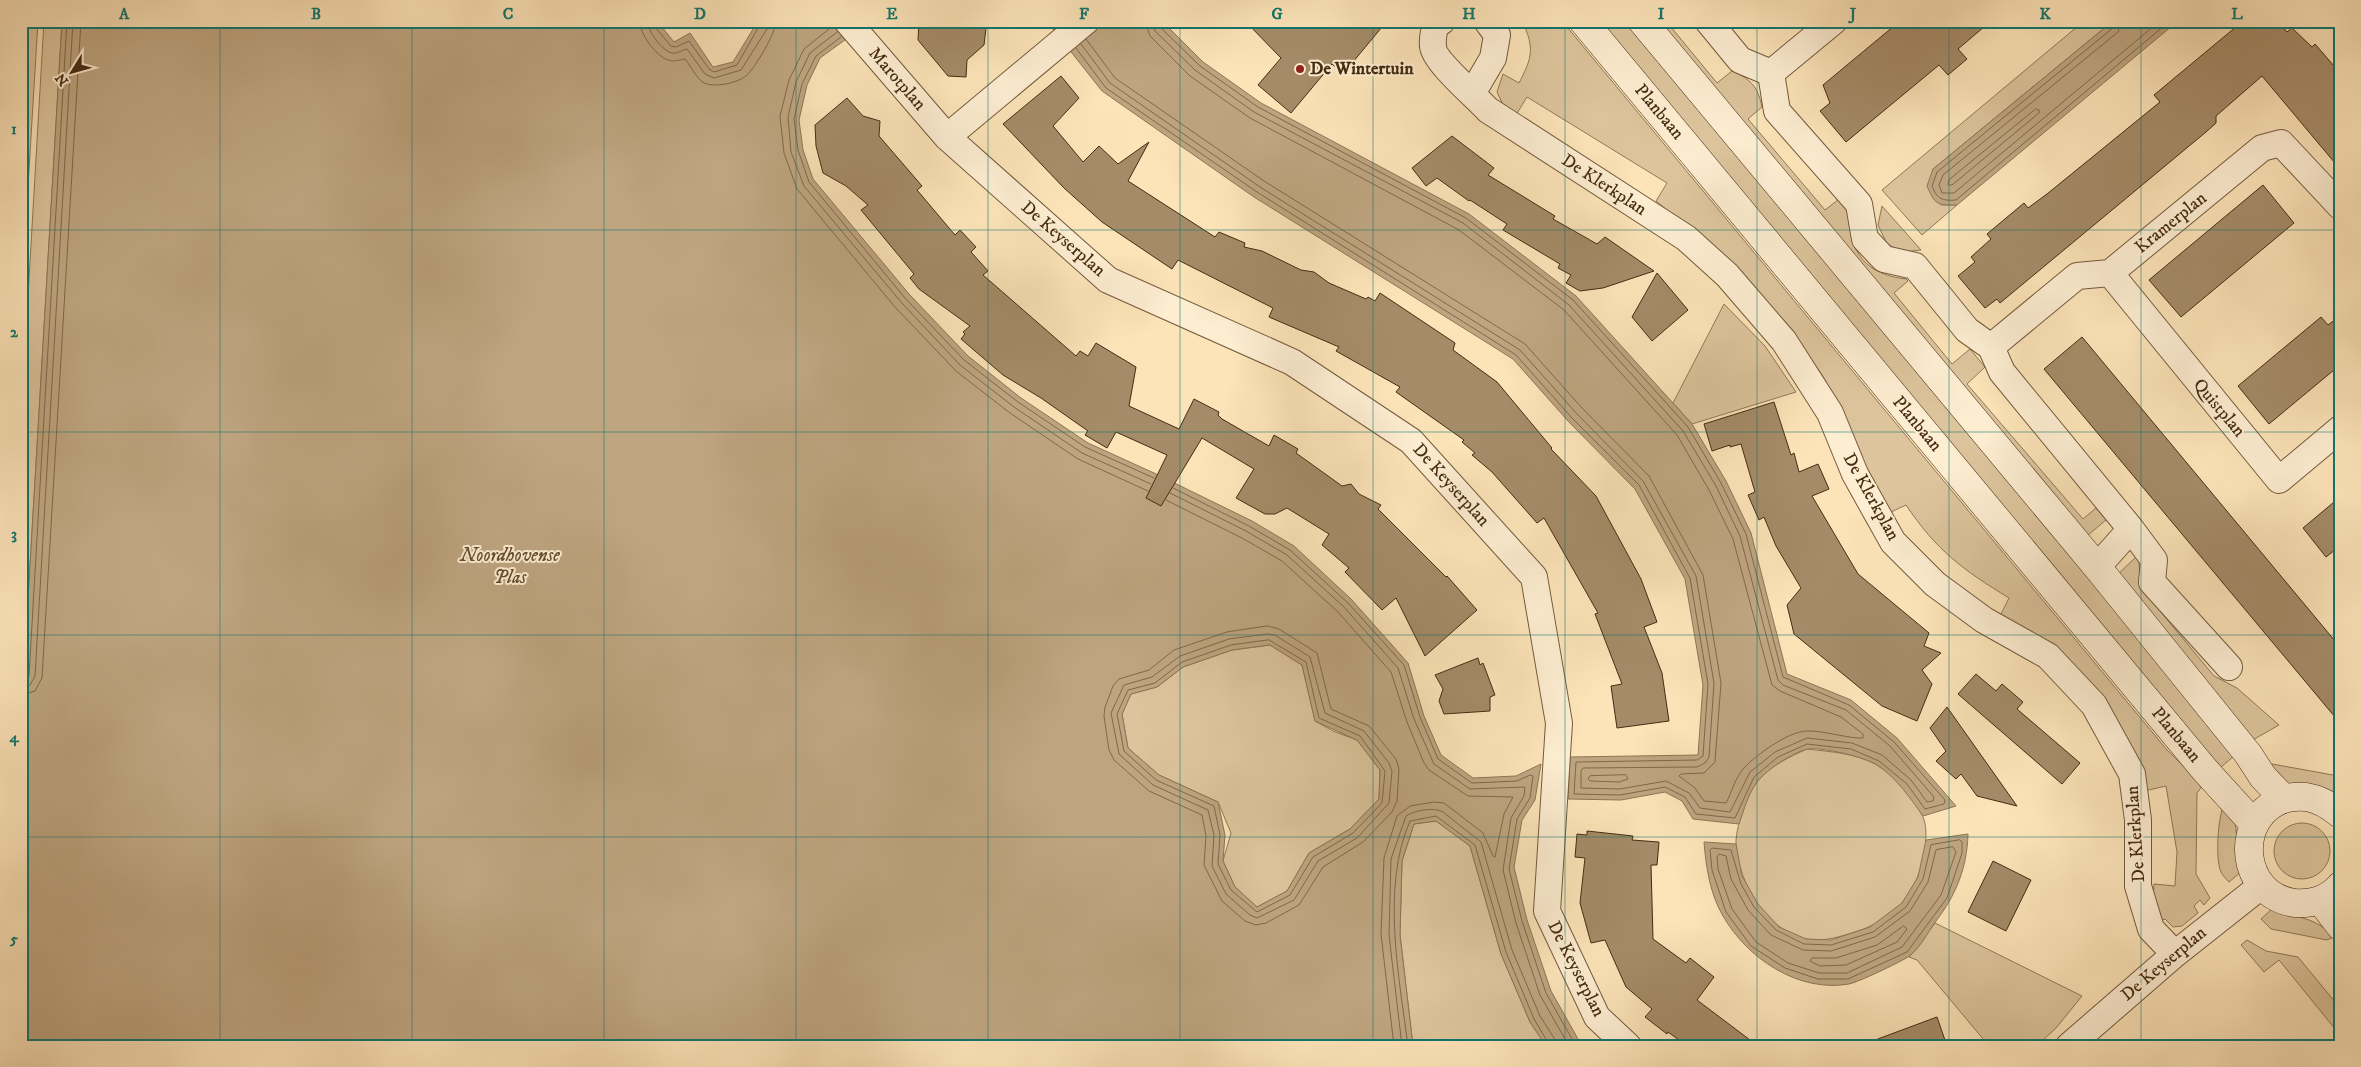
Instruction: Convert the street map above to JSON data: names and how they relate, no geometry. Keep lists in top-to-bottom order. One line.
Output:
{"streets":{"street":["Marotplan","Planbaan","De Klerkplan","Kramerplan","De Keyserplan","Quistplan"]},"crossings":[["Marotplan","De Keyserplan"],["De Klerkplan","De Keyserplan"],["Kramerplan","Quistplan"]],"water":["Noordhovense Plas"],"places":["De Wintertuin"],"north":"bottom left","grid":{"columns":["A","B","C","D","E","F","G","H","I","J","K","L"],"rows":["1","2","3","4","5"]}}
